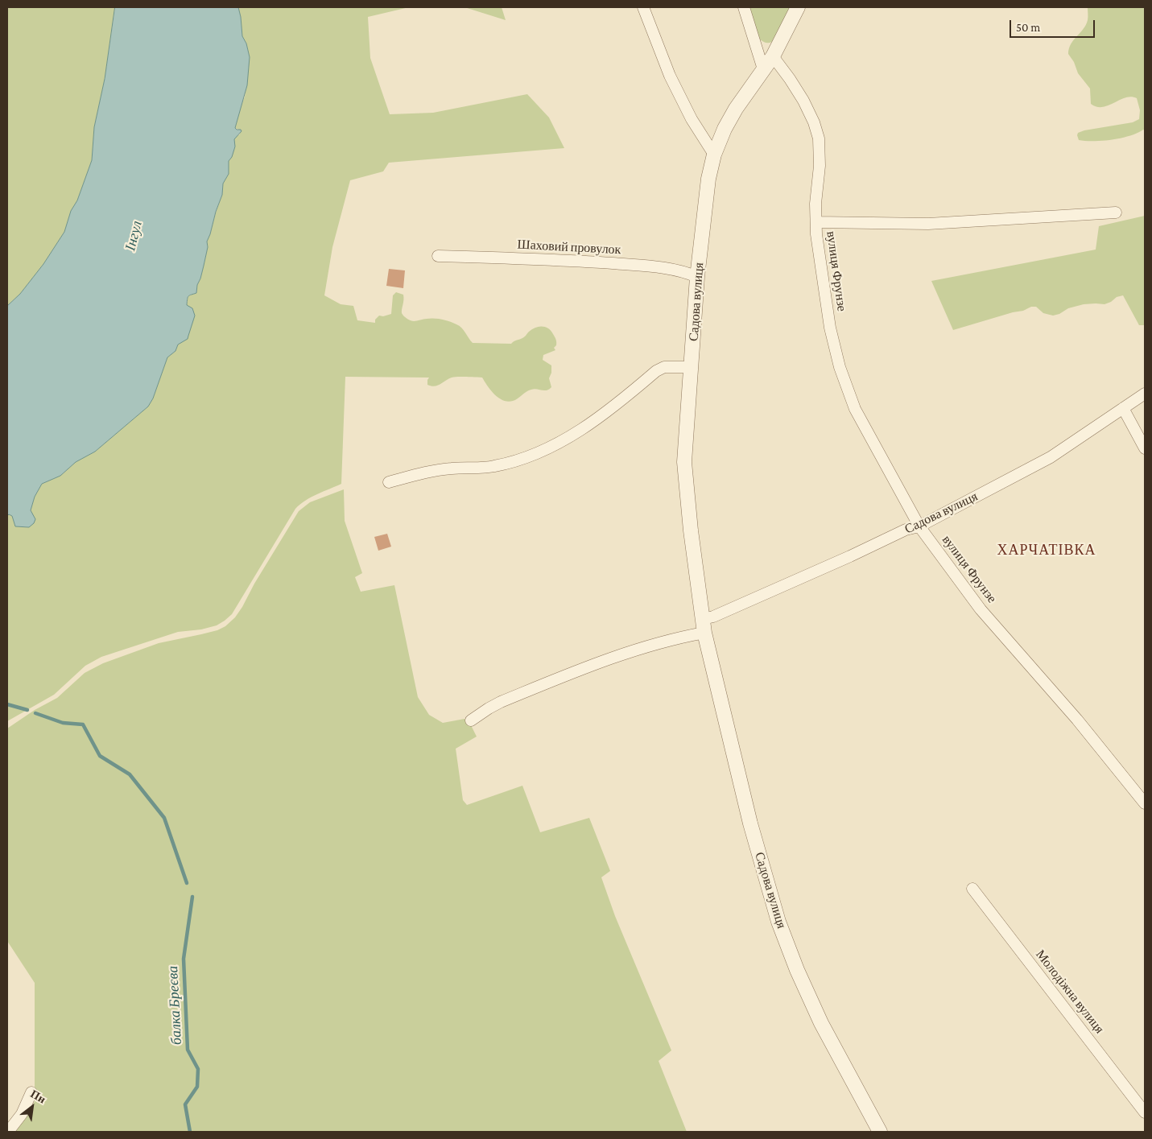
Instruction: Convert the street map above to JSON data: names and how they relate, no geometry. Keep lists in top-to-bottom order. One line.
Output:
{"streets":{"street":["Шаховий провулок","вулиця Фрунзе","Садова вулиця","Молодіжна вулиця"]},"crossings":[["Шаховий провулок","Садова вулиця"],["вулиця Фрунзе","Садова вулиця"]],"districts":["ХАРЧАТІВКА"],"water":["Інгул","балка Бреєва"],"scale_bar":"50 m","north":"top right"}
